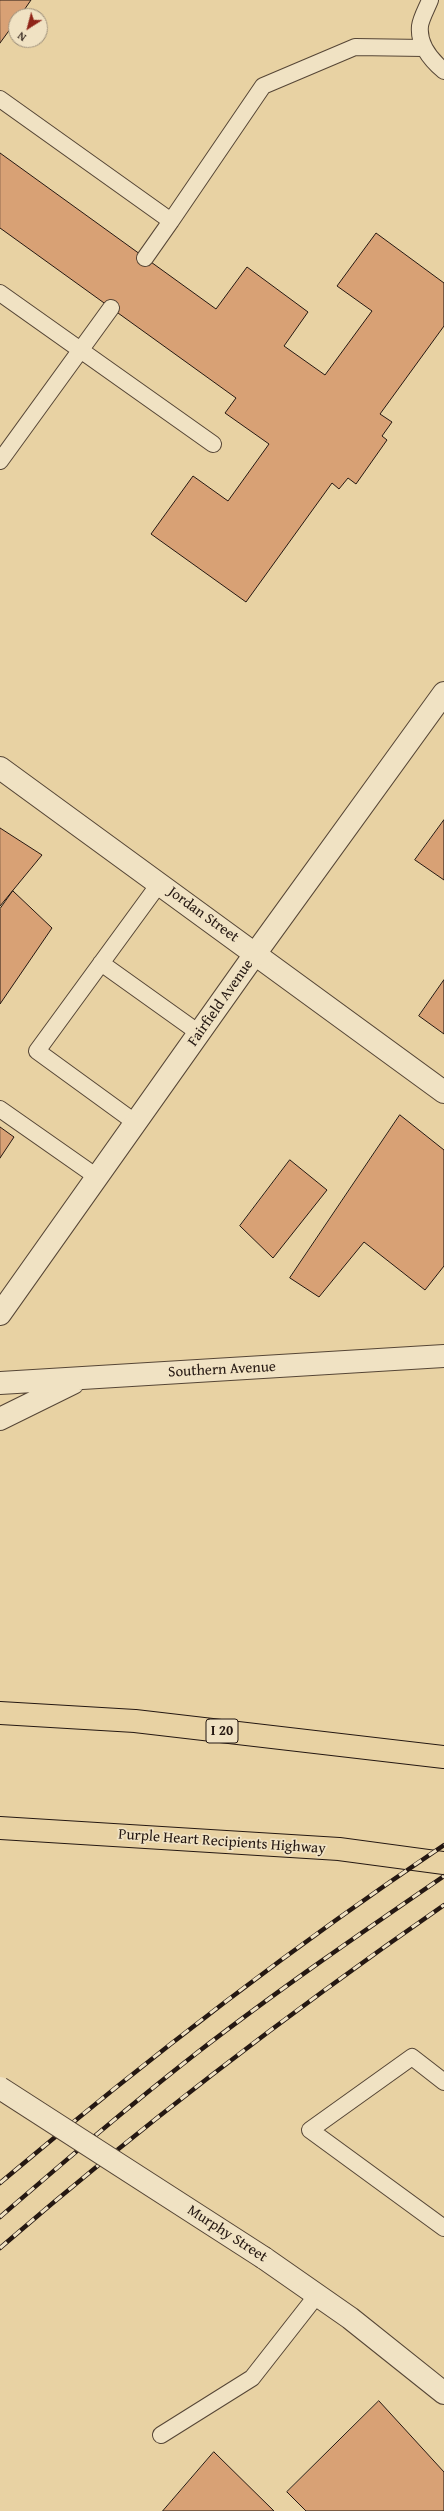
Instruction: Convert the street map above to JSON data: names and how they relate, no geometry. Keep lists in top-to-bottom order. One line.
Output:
{"streets":{"highway":["I 20","Purple Heart Recipients Highway"],"street":["Jordan Street","Fairfield Avenue","Southern Avenue","Murphy Street"]},"crossings":[["Jordan Street","Fairfield Avenue"]],"north":"bottom left"}
